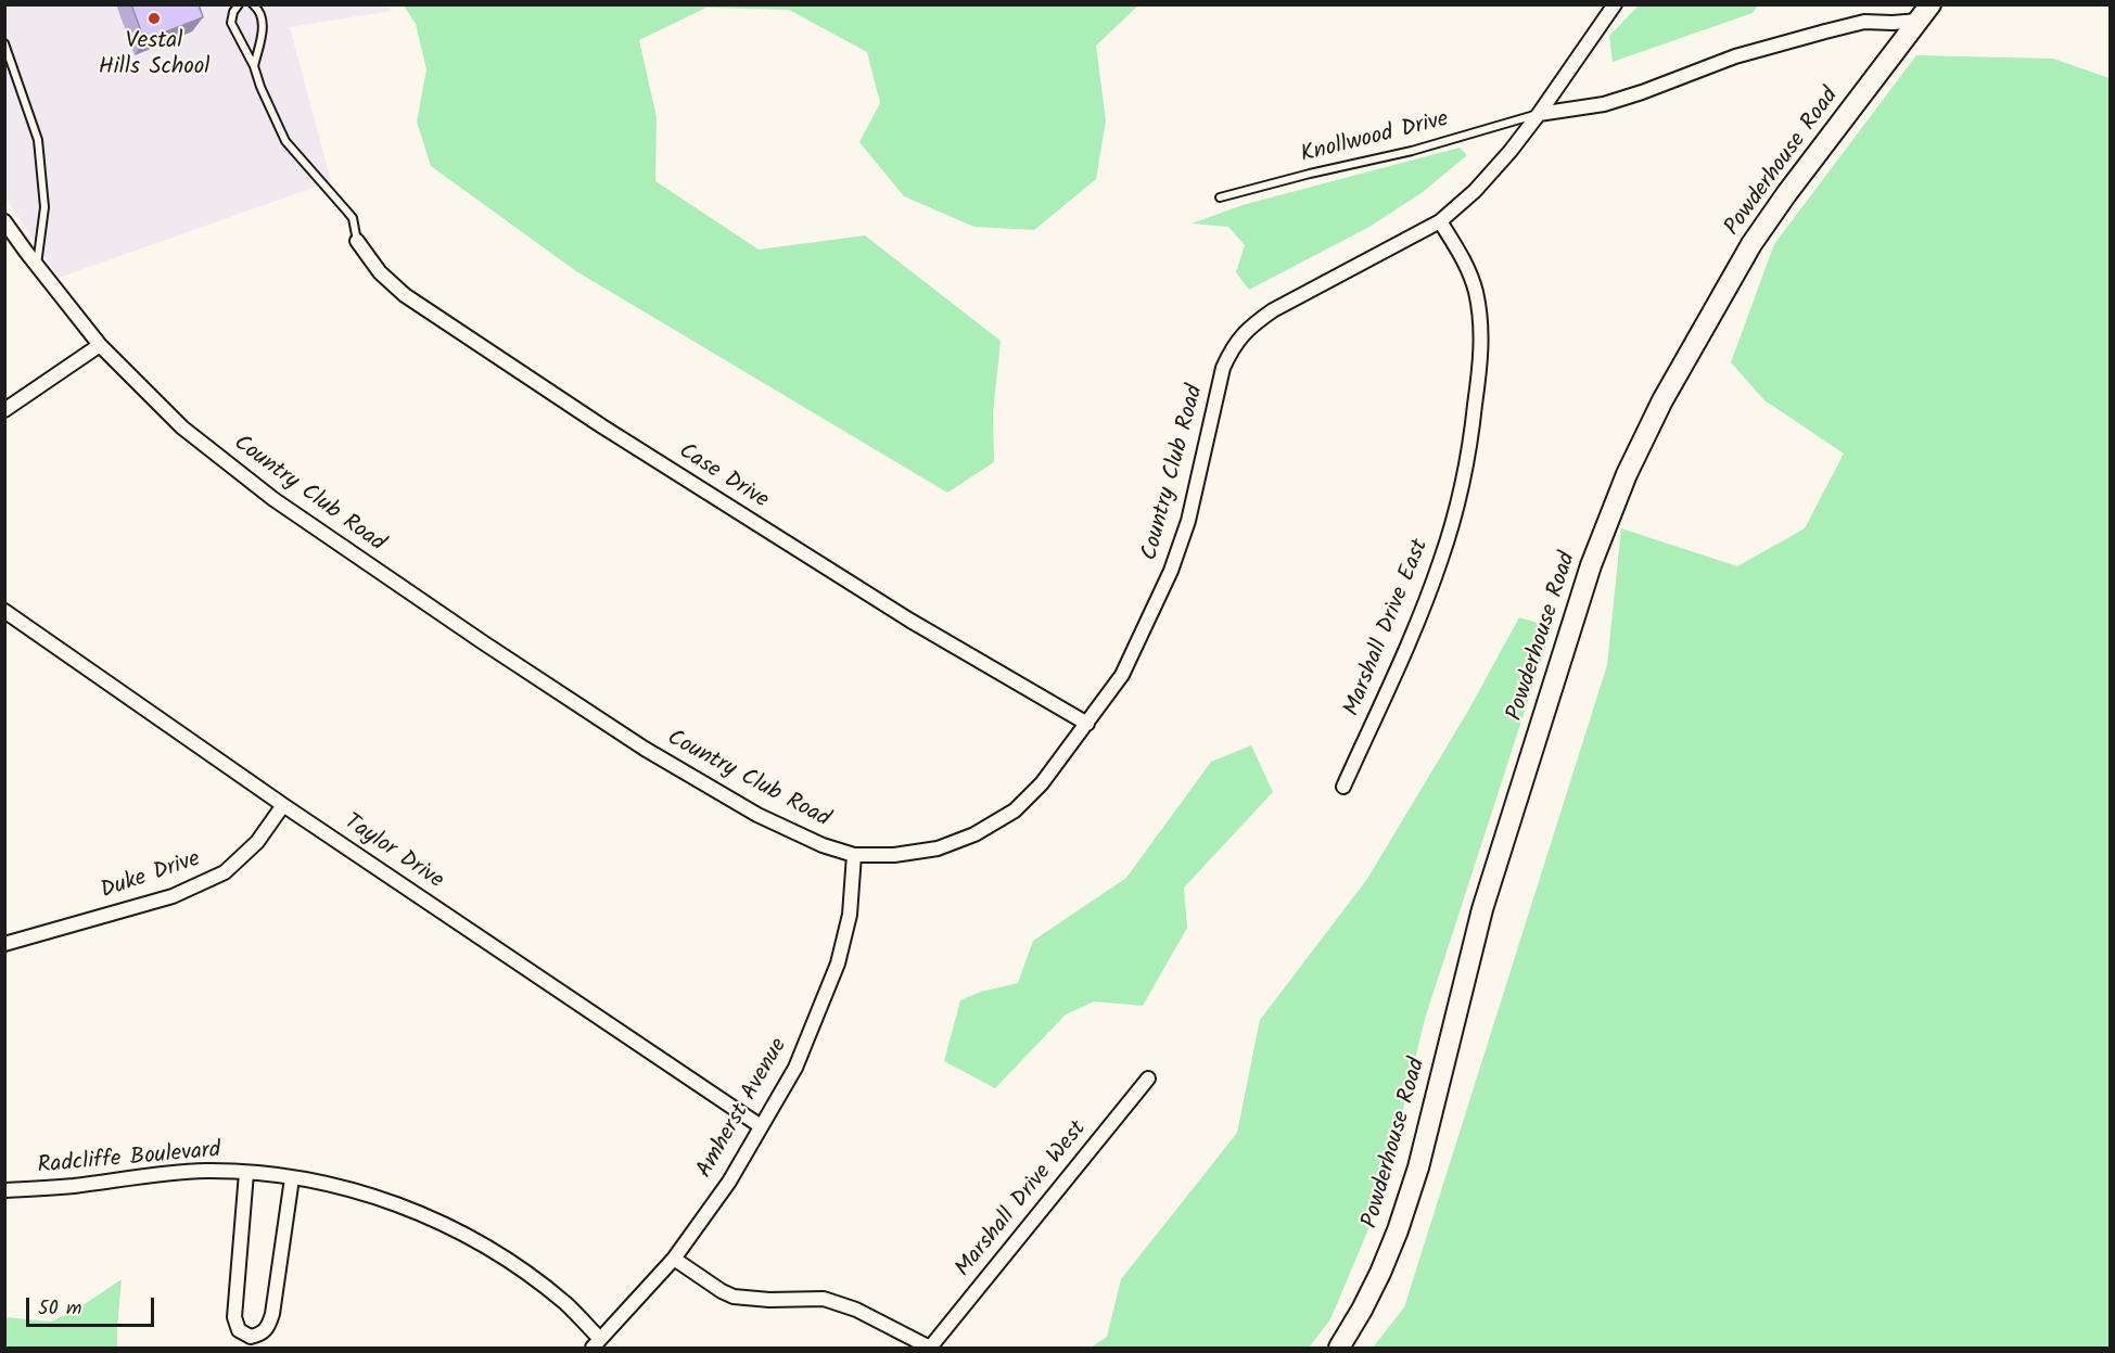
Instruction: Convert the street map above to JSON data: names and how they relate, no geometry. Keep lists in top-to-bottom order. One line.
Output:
{"streets":{"street":["Powderhouse Road","Country Club Road","Case Drive","Marshall Drive East","Taylor Drive","Duke Drive","Amherst Avenue","Radcliffe Boulevard","Marshall Drive West"],"lane":["Knollwood Drive"]},"crossings":[["Knollwood Drive","Country Club Road"],["Country Club Road","Case Drive"],["Country Club Road","Marshall Drive East"],["Country Club Road","Amherst Avenue"],["Taylor Drive","Duke Drive"],["Taylor Drive","Amherst Avenue"],["Amherst Avenue","Radcliffe Boulevard"]],"places":["Vestal Hills School"],"scale_bar":"50 m"}
